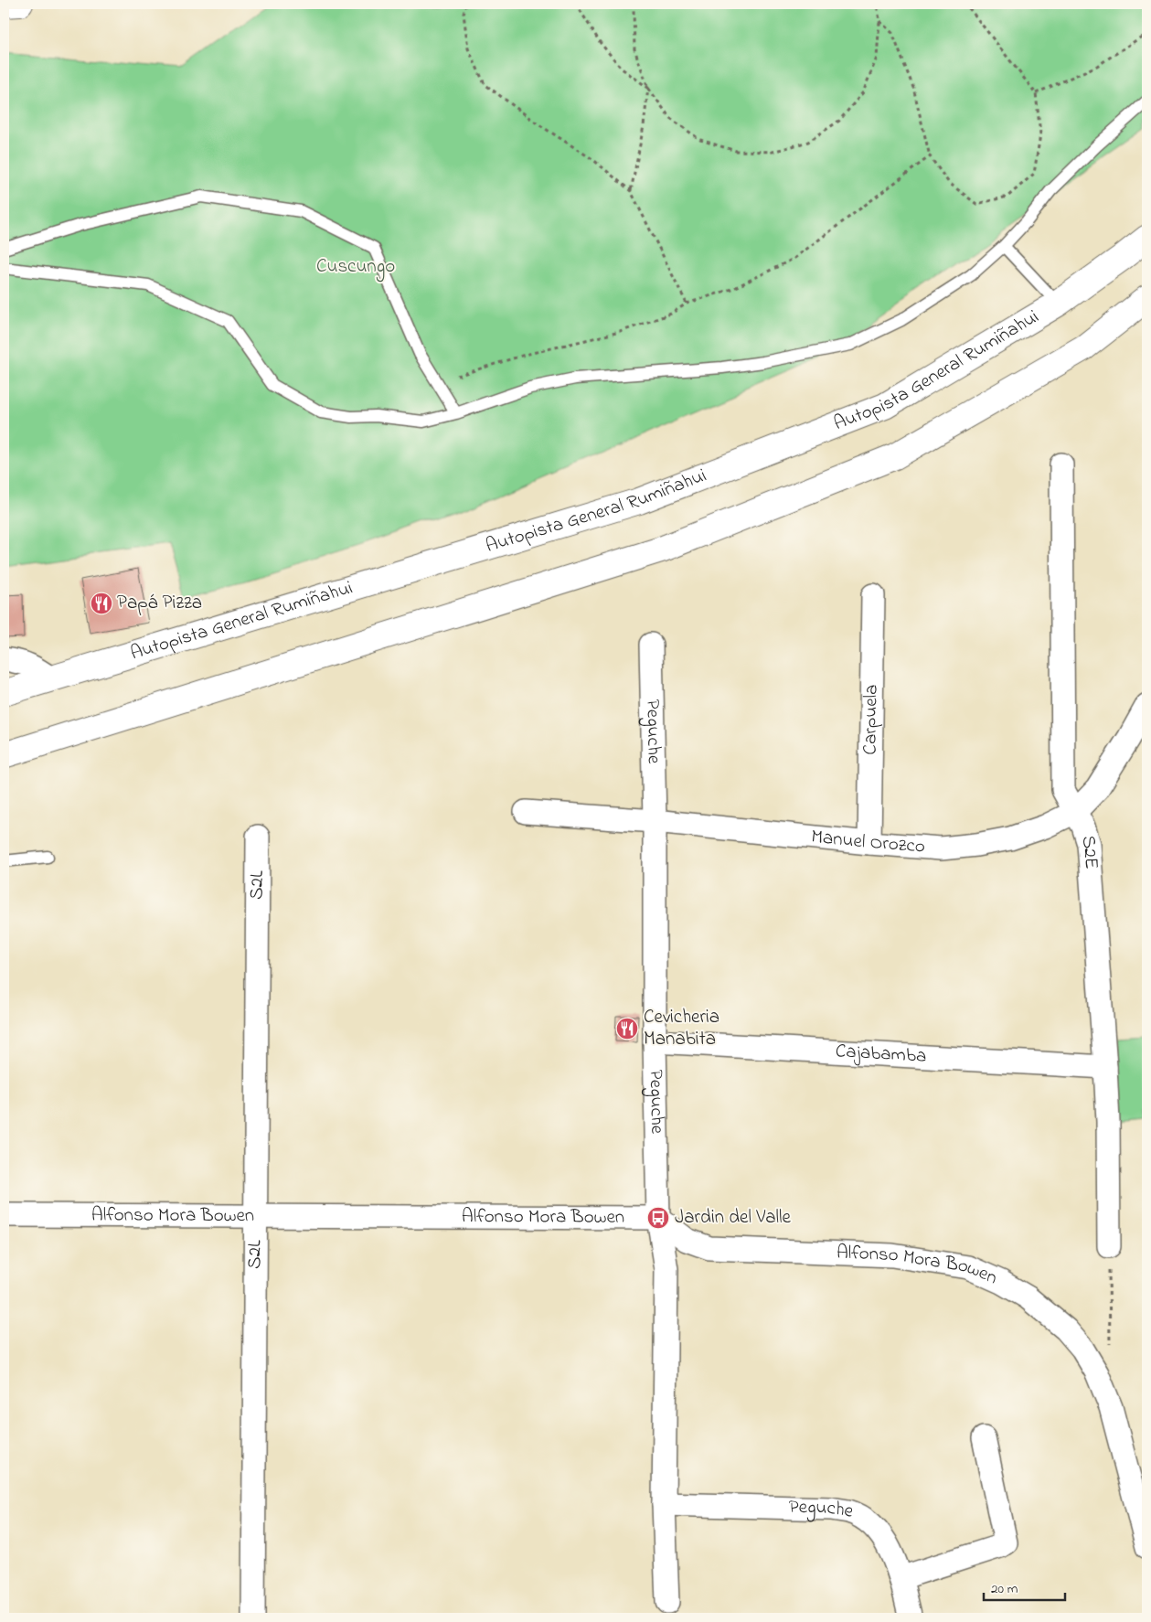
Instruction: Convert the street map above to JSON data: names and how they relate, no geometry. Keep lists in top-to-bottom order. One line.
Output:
{"streets":{"main road":["Autopista General Rumiñahui"],"street":["Carpuela","Peguche","Manuel Orozco","S2E","S2L","Cajabamba","Alfonso Mora Bowen"]},"crossings":[["Carpuela","Manuel Orozco"],["Peguche","Manuel Orozco"],["Peguche","Cajabamba"],["Peguche","Alfonso Mora Bowen"],["Manuel Orozco","S2E"],["S2E","Cajabamba"],["S2L","Alfonso Mora Bowen"]],"parks":["Cuscungo"],"places":{"restaurant":["Papá Pizza","Cevicheria Manabita"],"bus stop":["Jardin del Valle"]},"scale_bar":"20 m"}
